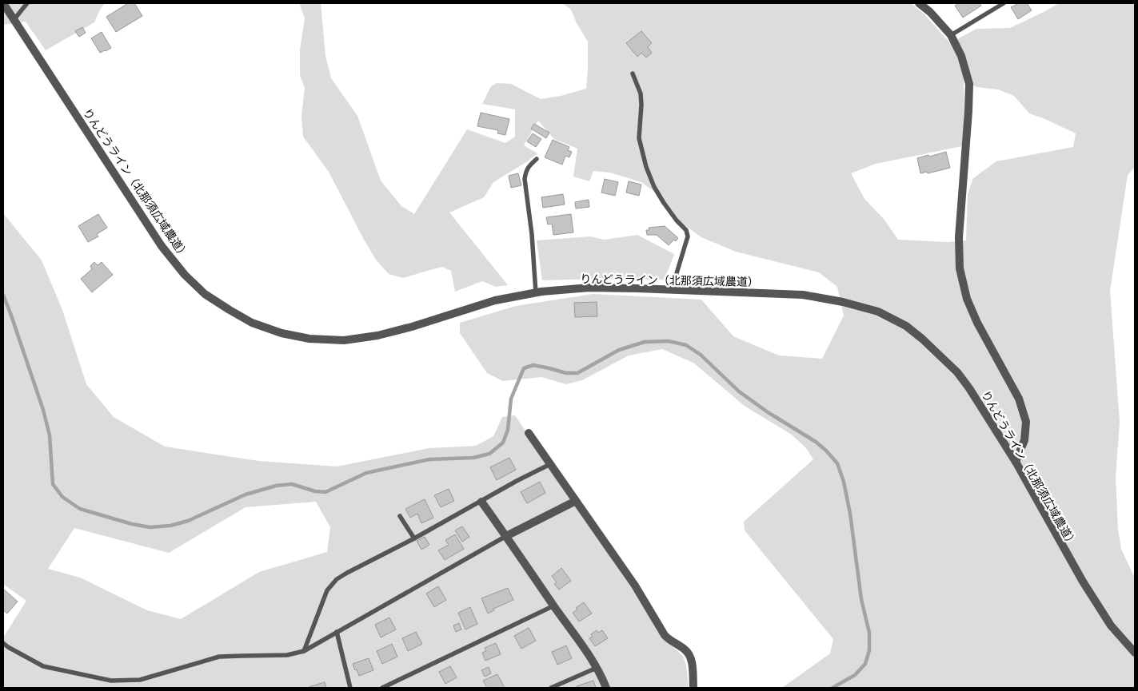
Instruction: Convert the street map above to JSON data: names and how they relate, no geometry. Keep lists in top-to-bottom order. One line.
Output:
{"streets":{"street":["りんどうライン（北那須広域農道）"]}}
